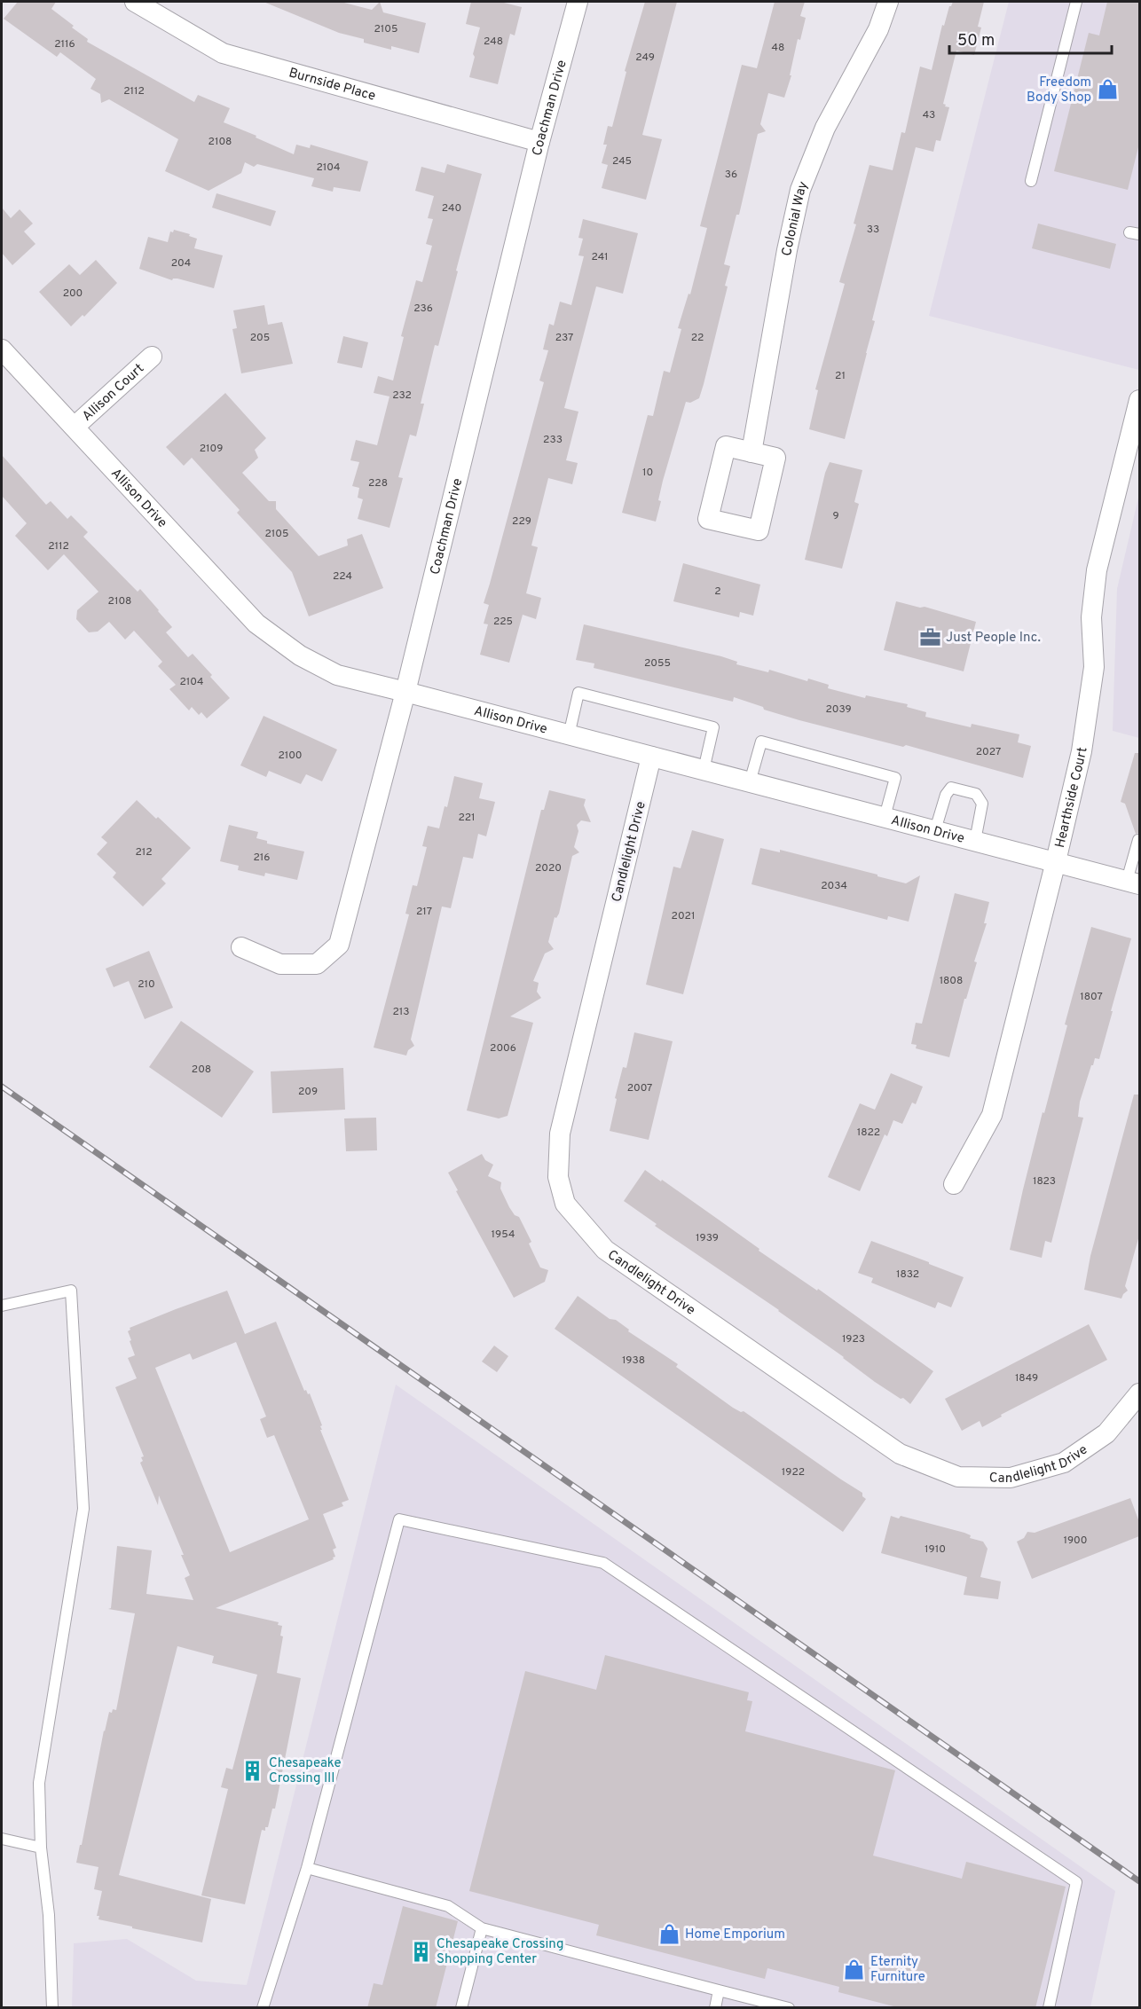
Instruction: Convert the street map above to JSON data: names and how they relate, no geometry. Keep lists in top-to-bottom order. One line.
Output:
{"streets":{"street":["Burnside Place","Coachman Drive","Colonial Way","Allison Court","Allison Drive","Hearthside Court","Candlelight Drive"]},"crossings":[["Burnside Place","Coachman Drive"],["Coachman Drive","Allison Drive"],["Allison Court","Allison Drive"],["Allison Drive","Hearthside Court"],["Allison Drive","Candlelight Drive"]],"places":{"shop":["Freedom Body Shop","Home Emporium","Eternity Furniture"],"office":["Just People Inc."],"building":["Chesapeake Crossing III","Chesapeake Crossing Shopping Center"]},"house_numbers":["2105","248","2116","48","249","2112","43","2108","245","2104","36","240","33","241","204","200","236","205","237","22","21","232","233","2109","10","228","9","229","2105","2112","224","2","2108","225","2055","2104","2039","2027","2100","221","212","216","2020","2034","217","2021","1808","210","1807","213","2006","208","2007","209","1822","1823","1954","1939","1832","1923","1938","1849","1922","1900","1910"],"scale_bar":"50 m"}
